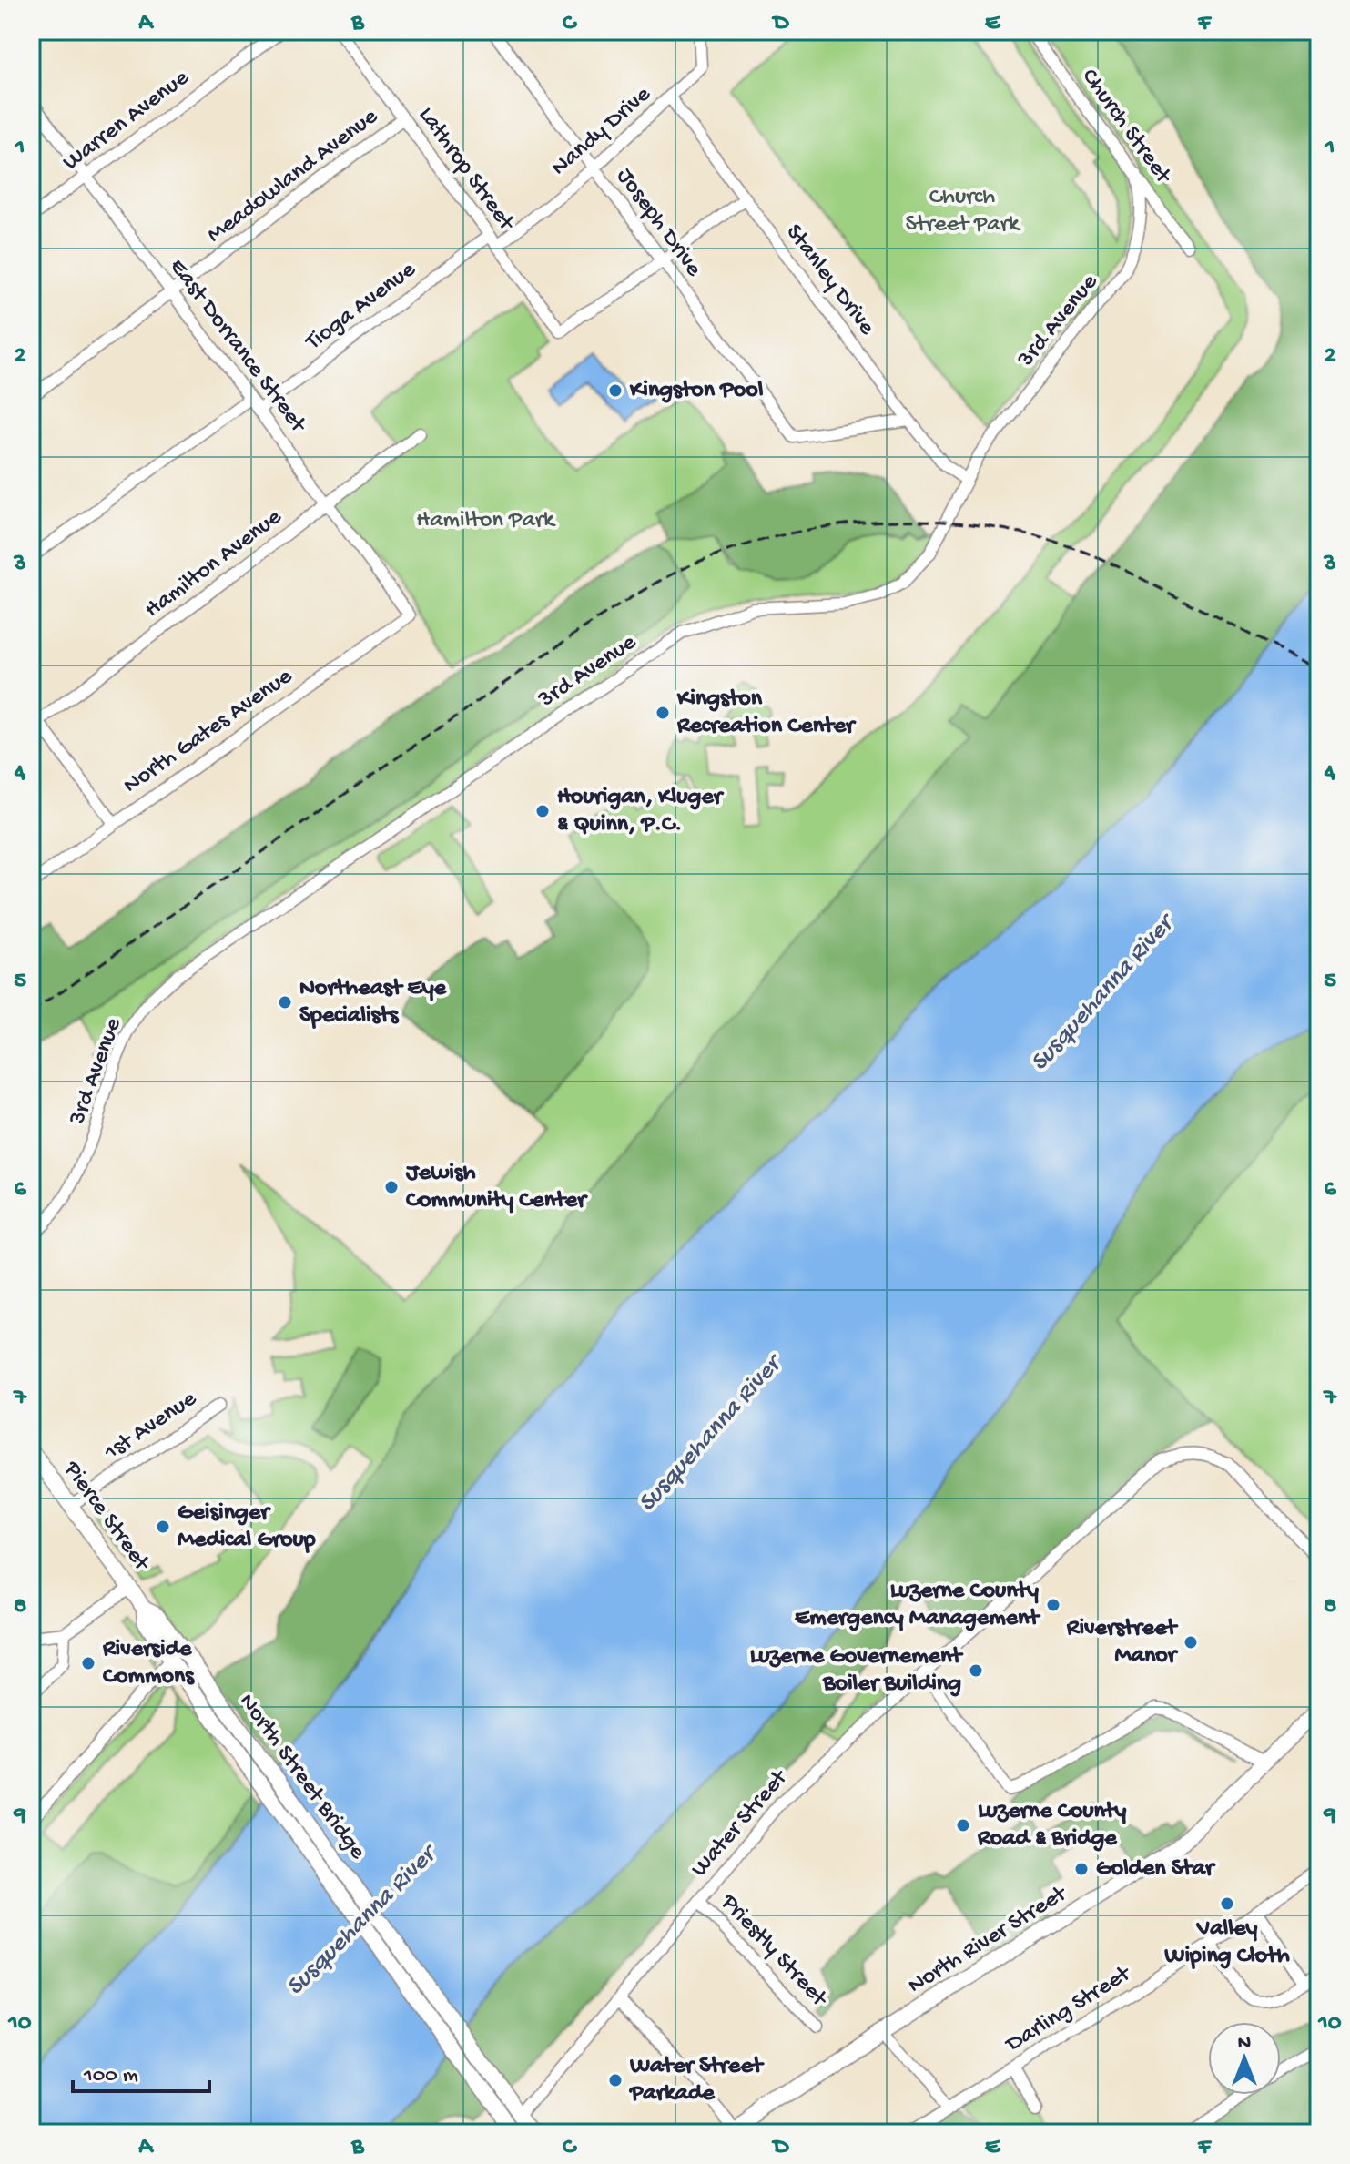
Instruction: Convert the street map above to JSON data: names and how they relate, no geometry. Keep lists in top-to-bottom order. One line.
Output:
{"streets":{"main road":["Pierce Street","North Street Bridge","North River Street"],"street":["Warren Avenue","Church Street","Nandy Drive","Lathrop Street","Meadowland Avenue","Joseph Drive","Stanley Drive","Tioga Avenue","3rd Avenue","East Dorrance Street","Hamilton Avenue","North Gates Avenue","1st Avenue","Water Street","Priestly Street","Darling Street"]},"crossings":[["Warren Avenue","East Dorrance Street"],["Church Street","3rd Avenue"],["Nandy Drive","Lathrop Street"],["Nandy Drive","Joseph Drive"],["Nandy Drive","Stanley Drive"],["Lathrop Street","Meadowland Avenue"],["Lathrop Street","Joseph Drive"],["Lathrop Street","Tioga Avenue"],["Meadowland Avenue","East Dorrance Street"],["Joseph Drive","Stanley Drive"],["Stanley Drive","3rd Avenue"],["Tioga Avenue","East Dorrance Street"],["East Dorrance Street","Hamilton Avenue"],["East Dorrance Street","North Gates Avenue"],["1st Avenue","Pierce Street"],["Pierce Street","North Street Bridge"],["Water Street","Priestly Street"]],"water":["Susquehanna River"],"parks":["Church Street Park","Hamilton Park"],"places":["Kingston Pool","Kingston Recreation Center","Hourigan, Kluger & Quinn, P.C.","Northeast Eye Specialists","Jewish Community Center","Geisinger Medical Group","Luzerne County Emergency Management","Riverstreet Manor","Riverside Commons","Luzerne Governement Boiler Building","Luzerne County Road & Bridge","Golden Star","Valley Wiping Cloth","Water Street Parkade"],"scale_bar":"100 m","north":"top","grid":{"columns":["A","B","C","D","E","F"],"rows":["1","2","3","4","5","6","7","8","9","10"]}}
